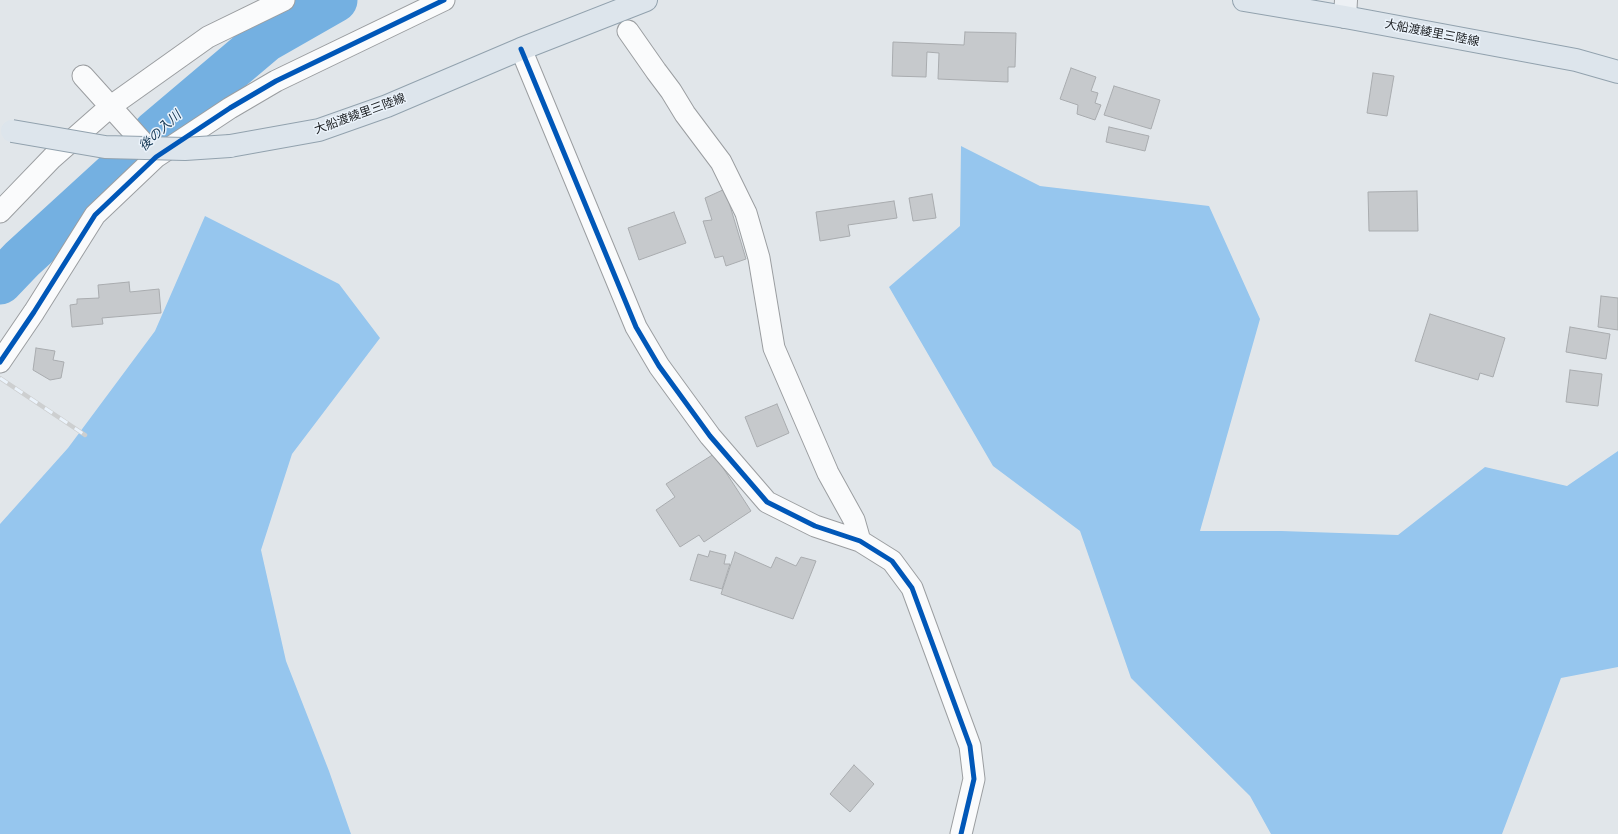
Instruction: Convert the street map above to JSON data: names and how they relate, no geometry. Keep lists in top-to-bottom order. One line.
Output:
{"streets":{"main road":["大船渡綾里三陸線"]},"water":["後の入川"]}
